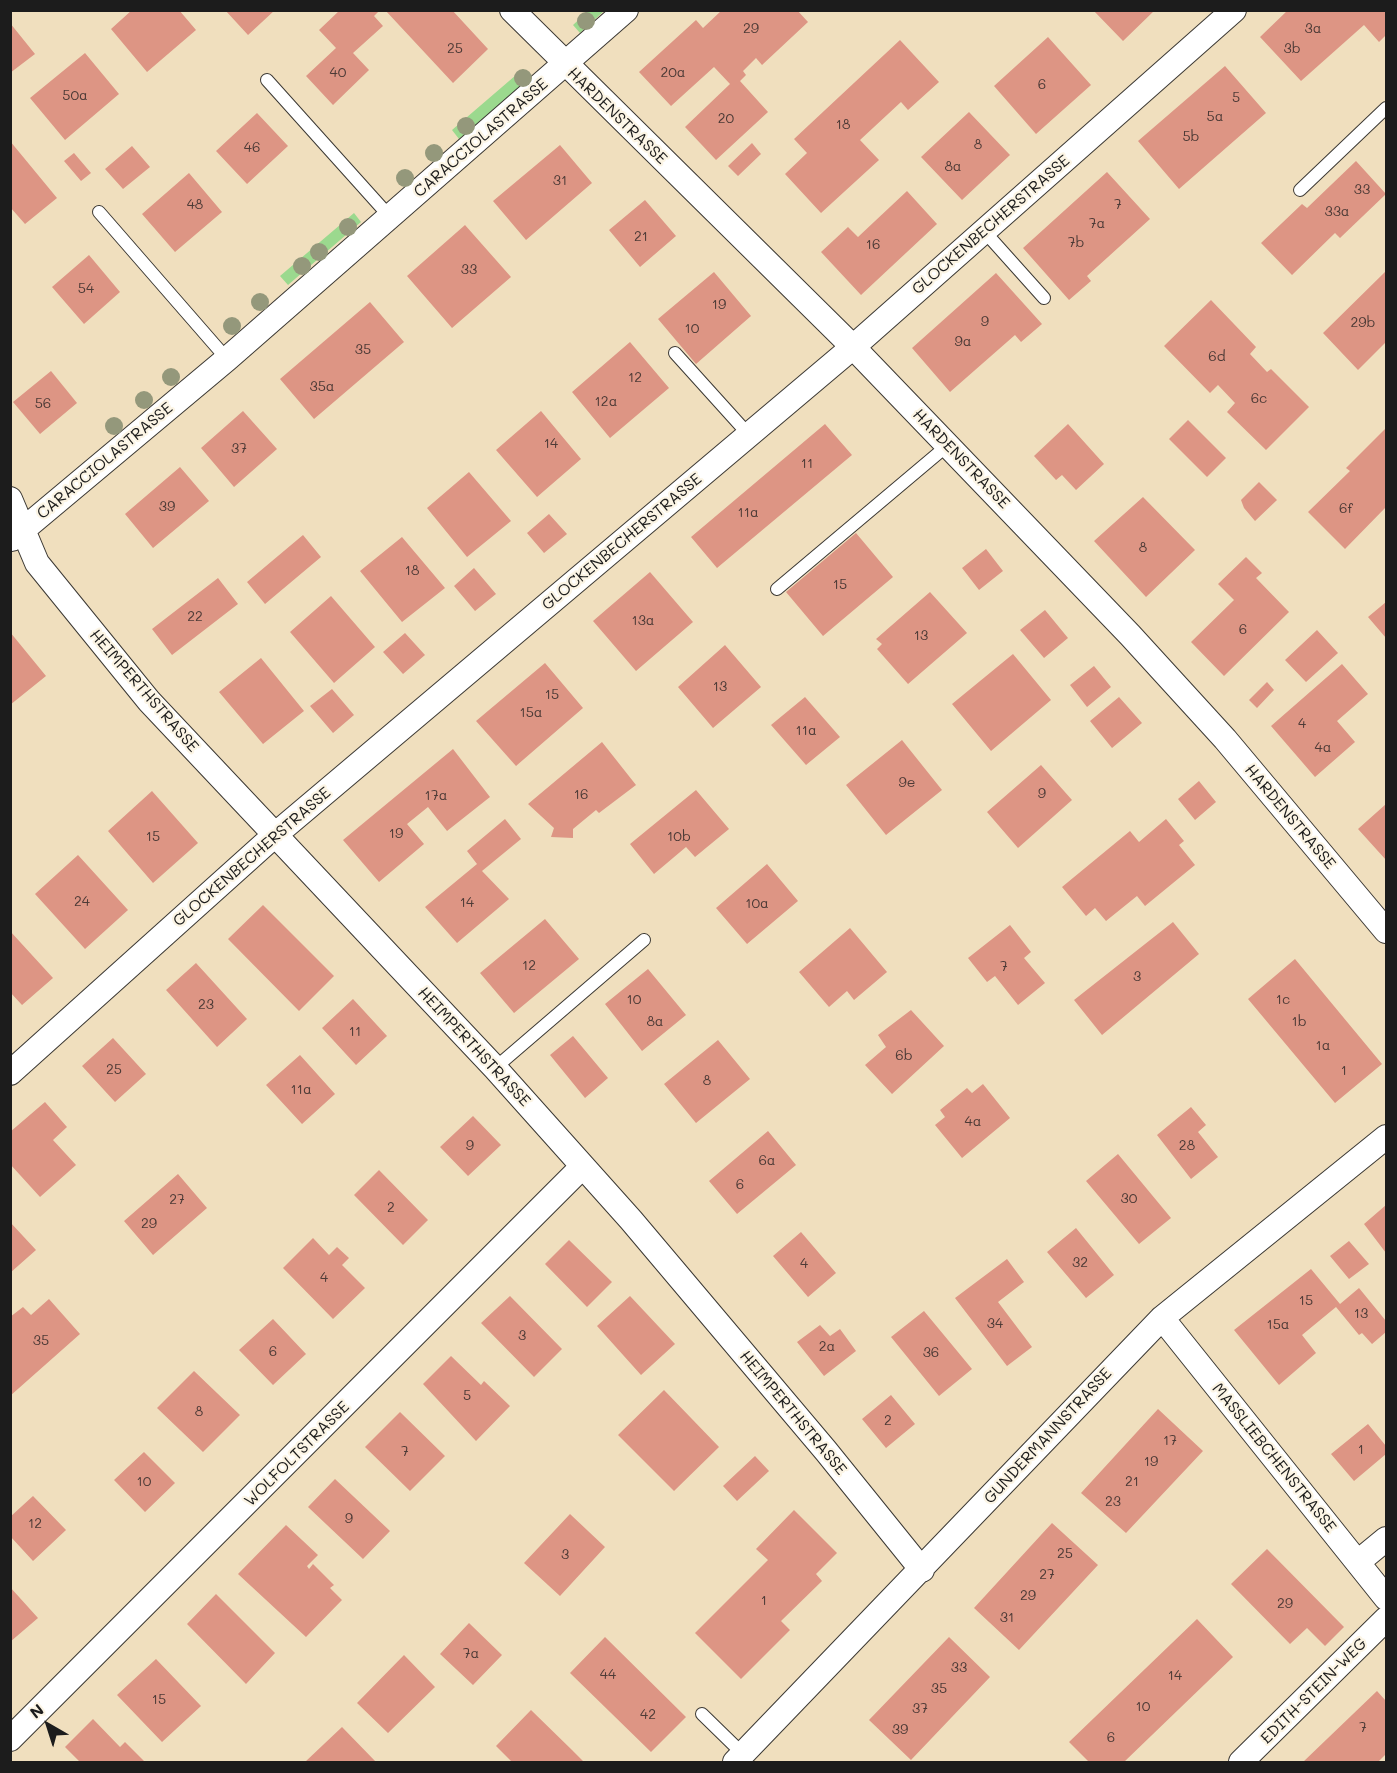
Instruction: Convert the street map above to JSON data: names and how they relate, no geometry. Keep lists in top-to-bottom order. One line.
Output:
{"streets":{"street":["HARDENSTRASSE","CARACCIOLASTRASSE","GLOCKENBECHERSTRASSE","HEIMPERTHSTRASSE","GUNDERMANNSTRASSE","WOLFOLTSTRASSE","MASSLIEBCHENSTRASSE","EDITH-STEIN-WEG"]},"crossings":[["HARDENSTRASSE","CARACCIOLASTRASSE"],["HARDENSTRASSE","GLOCKENBECHERSTRASSE"],["CARACCIOLASTRASSE","HEIMPERTHSTRASSE"],["GLOCKENBECHERSTRASSE","HEIMPERTHSTRASSE"],["HEIMPERTHSTRASSE","GUNDERMANNSTRASSE"],["HEIMPERTHSTRASSE","WOLFOLTSTRASSE"],["GUNDERMANNSTRASSE","MASSLIEBCHENSTRASSE"]],"house_numbers":["29","3a","25","3b","40","20a","6","50a","5","5a","20","18","5b","8","46","8a","31","33","48","7","33a","7a","21","7b","16","33","54","19","9","29b","10","9a","35","6d","12","35a","6c","12a","56","14","37","11","39","6f","11a","8","18","15","22","13a","6","13","13","15","15a","4","11a","4a","9e","9","16","17a","19","15","10b","24","14","10a","12","7","3","10","1c","23","8a","1b","11","1a","6b","25","1","8","11a","4a","9","28","6a","6","30","27","2","29","32","4","4","15","13","34","15a","3","35","2a","6","36","5","8","2","17","1","7","19","10","21","23","9","12","25","3","27","29","1","29","31","7a","33","44","14","35","15","10","37","42","7","39","6"],"north":"top left"}
